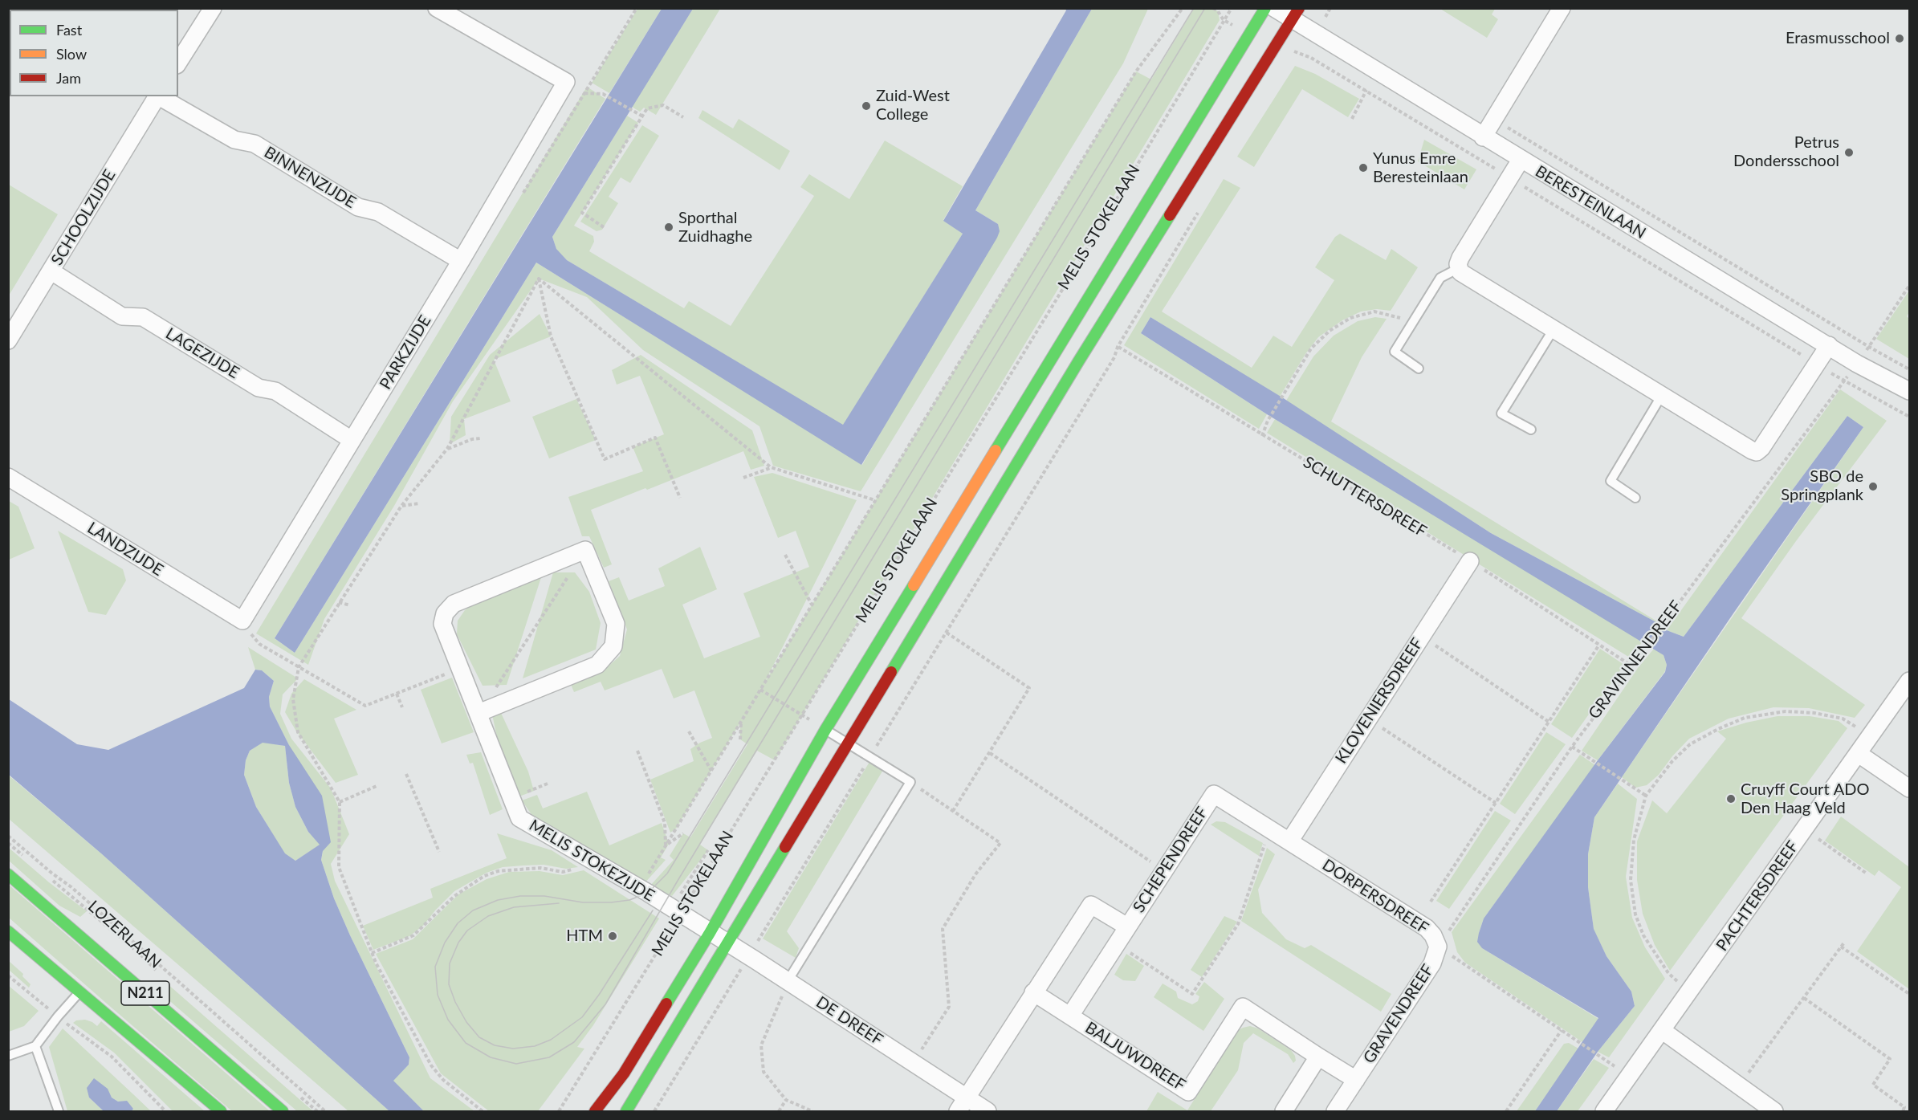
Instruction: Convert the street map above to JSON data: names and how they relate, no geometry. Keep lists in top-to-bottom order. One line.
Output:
{"streets":{"street":["BINNENZIJDE","BERESTEINLAAN","SCHOOLZIJDE","MELIS STOKELAAN","PARKZIJDE","LAGEZIJDE","LANDZIJDE","KLOVENIERSDREEF","SCHEPENDREEF","MELIS STOKEZIJDE","PACHTERSDREEF","DORPERSDREEF","LOZERLAAN","N211","GRAVENDREEF","DE DREEF","BALJUWDREEF"],"path":["SCHUTTERSDREEF","GRAVINNENDREEF"]},"crossings":[["BINNENZIJDE","PARKZIJDE"],["BERESTEINLAAN","GRAVINNENDREEF"],["SCHOOLZIJDE","LAGEZIJDE"],["MELIS STOKELAAN","MELIS STOKEZIJDE"],["MELIS STOKELAAN","DE DREEF"],["PARKZIJDE","LAGEZIJDE"],["PARKZIJDE","LANDZIJDE"],["SCHUTTERSDREEF","GRAVINNENDREEF"],["SCHUTTERSDREEF","KLOVENIERSDREEF"],["GRAVINNENDREEF","DORPERSDREEF"],["GRAVINNENDREEF","GRAVENDREEF"],["KLOVENIERSDREEF","DORPERSDREEF"],["SCHEPENDREEF","DORPERSDREEF"],["SCHEPENDREEF","DE DREEF"],["SCHEPENDREEF","BALJUWDREEF"],["MELIS STOKEZIJDE","DE DREEF"],["DORPERSDREEF","GRAVENDREEF"],["GRAVENDREEF","BALJUWDREEF"]],"places":["Erasmusschool","Zuid-West College","Petrus Dondersschool","Yunus Emre Beresteinlaan","Sporthal Zuidhaghe","SBO de Springplank","Cruyff Court ADO Den Haag Veld","HTM"],"legend":["Fast","Slow","Jam"]}
